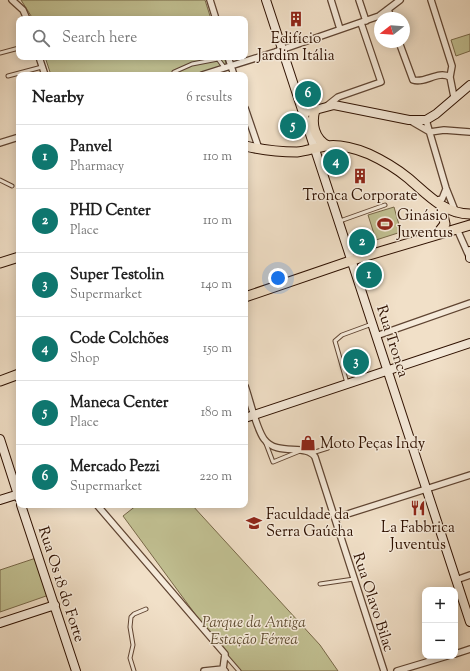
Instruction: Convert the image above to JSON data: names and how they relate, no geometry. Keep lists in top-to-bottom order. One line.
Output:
{"streets":{"street":["Rua Tronca","Rua Os 18 do Forte","Rua Olavo Bilac"]},"parks":["Parque da Antiga Estação Férrea"],"places":{"building":["Edifício Jardim Itália","Tronca Corporate"],"sports":["Ginásio Juventus"],"shop":["Moto Peças Indy"],"restaurant":["La Fabbrica Juventus"],"school or university":["Faculdade da Serra Gaúcha"]},"north":"left","page":{"search":"Search here","heading":["Nearby","6 results"],"pins":["6","5","4","2","1","3"],"list":[{"mark":"1","name":"Panvel","note":"Pharmacy","value":"110 m"},{"mark":"2","name":"PHD Center","note":"Place","value":"110 m"},{"mark":"3","name":"Super Testolin","note":"Supermarket","value":"140 m"},{"mark":"4","name":"Code Colchões","note":"Shop","value":"150 m"},{"mark":"5","name":"Maneca Center","note":"Place","value":"180 m"},{"mark":"6","name":"Mercado Pezzi","note":"Supermarket","value":"220 m"}],"map_buttons":["+","−"]}}
